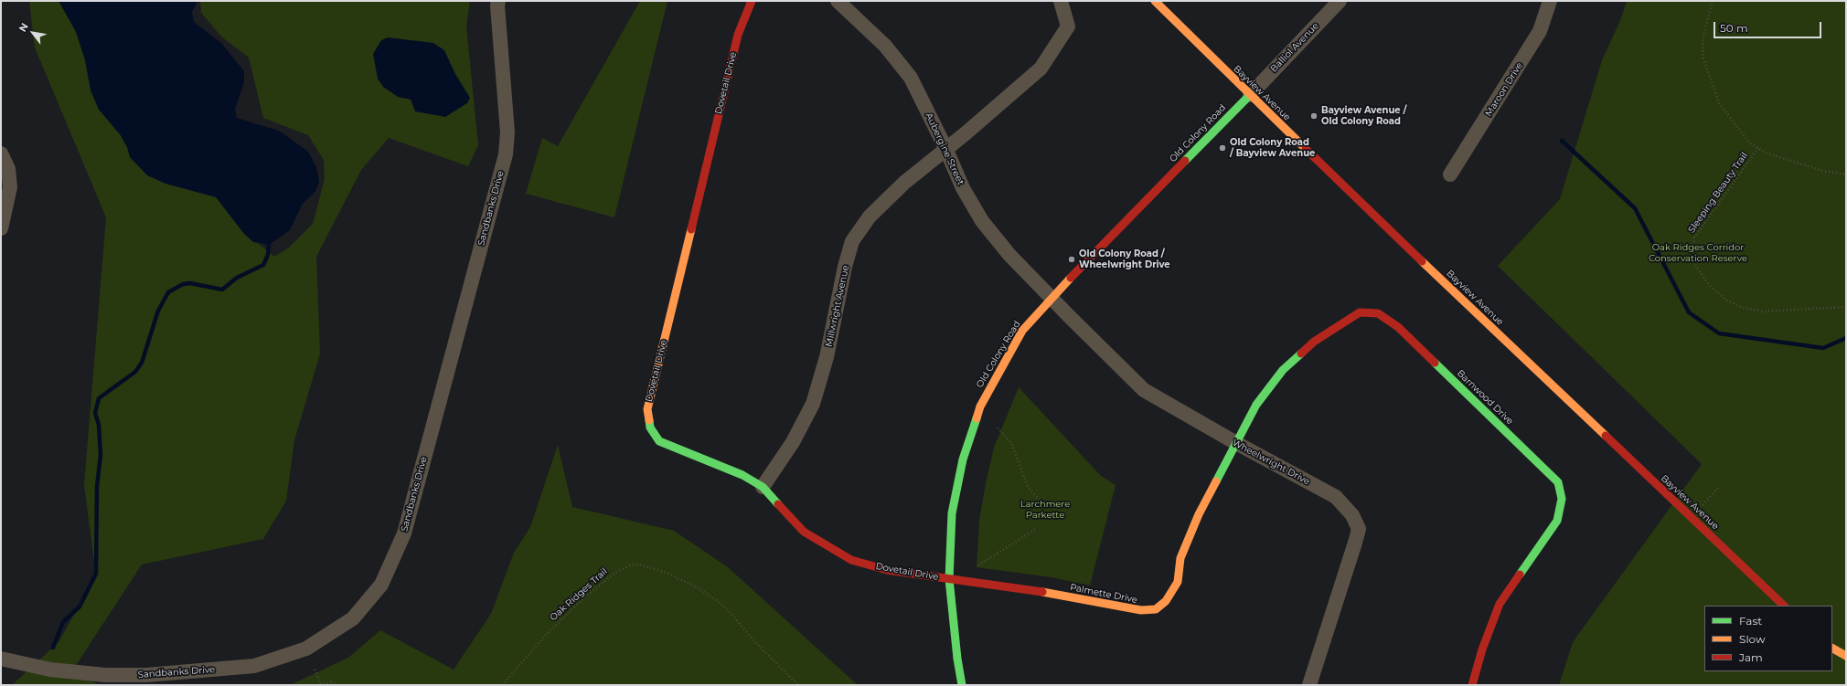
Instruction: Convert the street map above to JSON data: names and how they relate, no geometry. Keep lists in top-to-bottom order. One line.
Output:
{"streets":{"street":["Balliol Avenue","Dovetail Drive","Maroon Drive","Bayview Avenue","Old Colony Road","Aubergine Street","Sandbanks Drive","Millwright Avenue","Barnwood Drive","Wheelwright Drive","Palmette Drive"],"path":["Sleeping Beauty Trail","Oak Ridges Trail"]},"crossings":[["Balliol Avenue","Bayview Avenue"],["Balliol Avenue","Old Colony Road"],["Dovetail Drive","Old Colony Road"],["Dovetail Drive","Millwright Avenue"],["Dovetail Drive","Palmette Drive"],["Bayview Avenue","Old Colony Road"],["Old Colony Road","Aubergine Street"],["Old Colony Road","Wheelwright Drive"],["Old Colony Road","Palmette Drive"],["Aubergine Street","Millwright Avenue"],["Aubergine Street","Wheelwright Drive"],["Barnwood Drive","Wheelwright Drive"],["Barnwood Drive","Palmette Drive"],["Wheelwright Drive","Palmette Drive"]],"parks":["Oak Ridges Corridor Conservation Reserve","Larchmere Parkette"],"places":["Bayview Avenue / Old Colony Road","Old Colony Road / Bayview Avenue","Old Colony Road / Wheelwright Drive"],"legend":["Fast","Slow","Jam"],"scale_bar":"50 m","north":"top left"}
